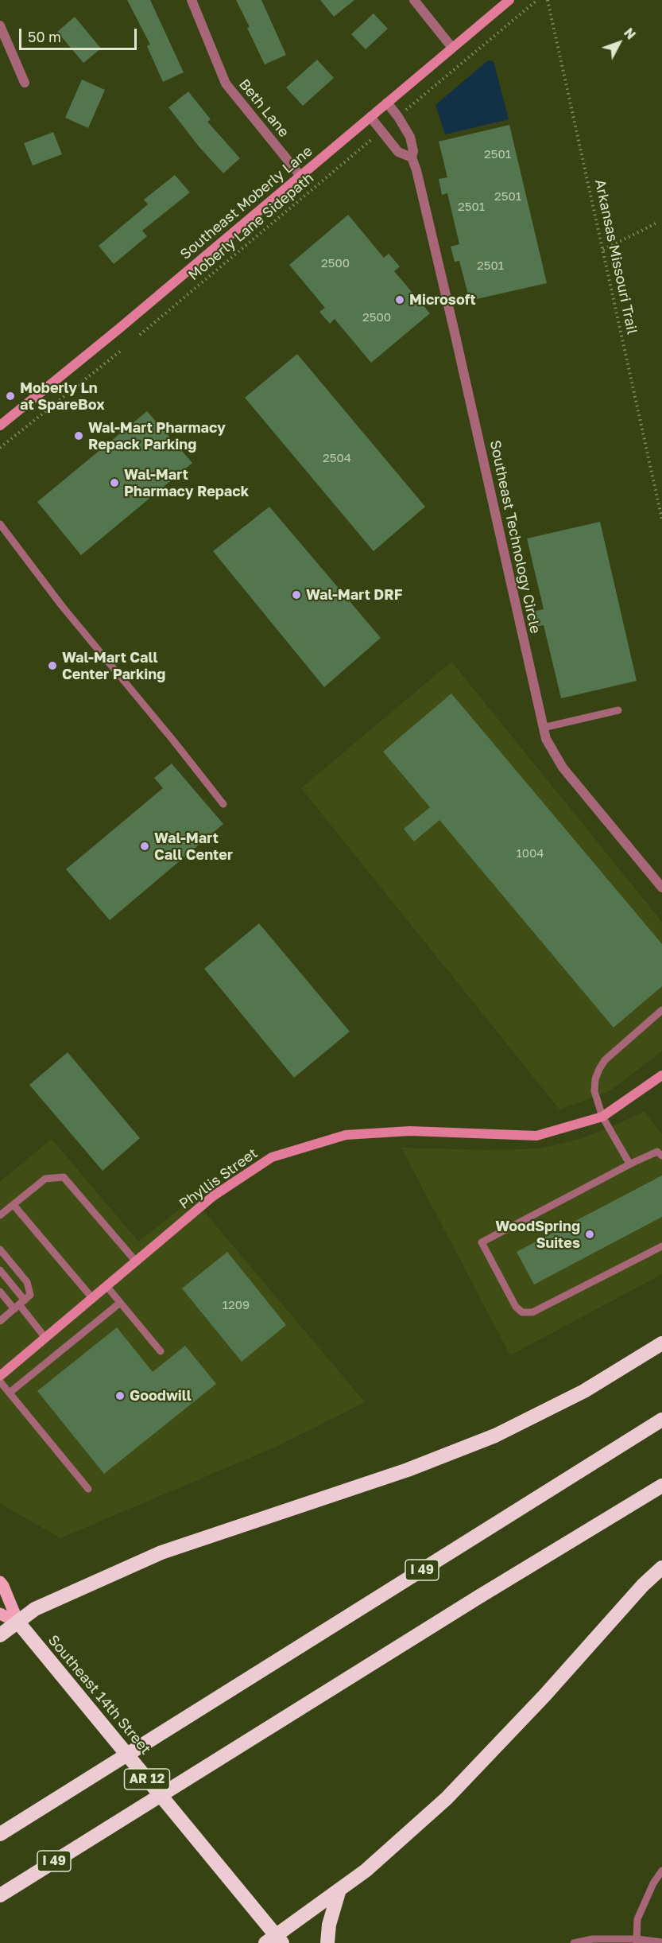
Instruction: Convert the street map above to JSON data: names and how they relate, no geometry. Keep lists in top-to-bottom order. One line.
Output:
{"streets":{"highway":["I 49","Southeast 14th Street","AR 12"],"street":["Beth Lane","Southeast Moberly Lane","Southeast Technology Circle","Phyllis Street"],"path":["Moberly Lane Sidepath","Arkansas Missouri Trail"]},"crossings":[["Beth Lane","Southeast Moberly Lane"],["Southeast Moberly Lane","Southeast Technology Circle"]],"places":["Microsoft","Moberly Ln at SpareBox","Wal-Mart Pharmacy Repack Parking","Wal-Mart Pharmacy Repack","Wal-Mart DRF","Wal-Mart Call Center Parking","Wal-Mart Call Center","WoodSpring Suites","Goodwill"],"house_numbers":["2501","2501","2501","2500","2501","2500","2504","1004","1209"],"scale_bar":"50 m","north":"top right"}
